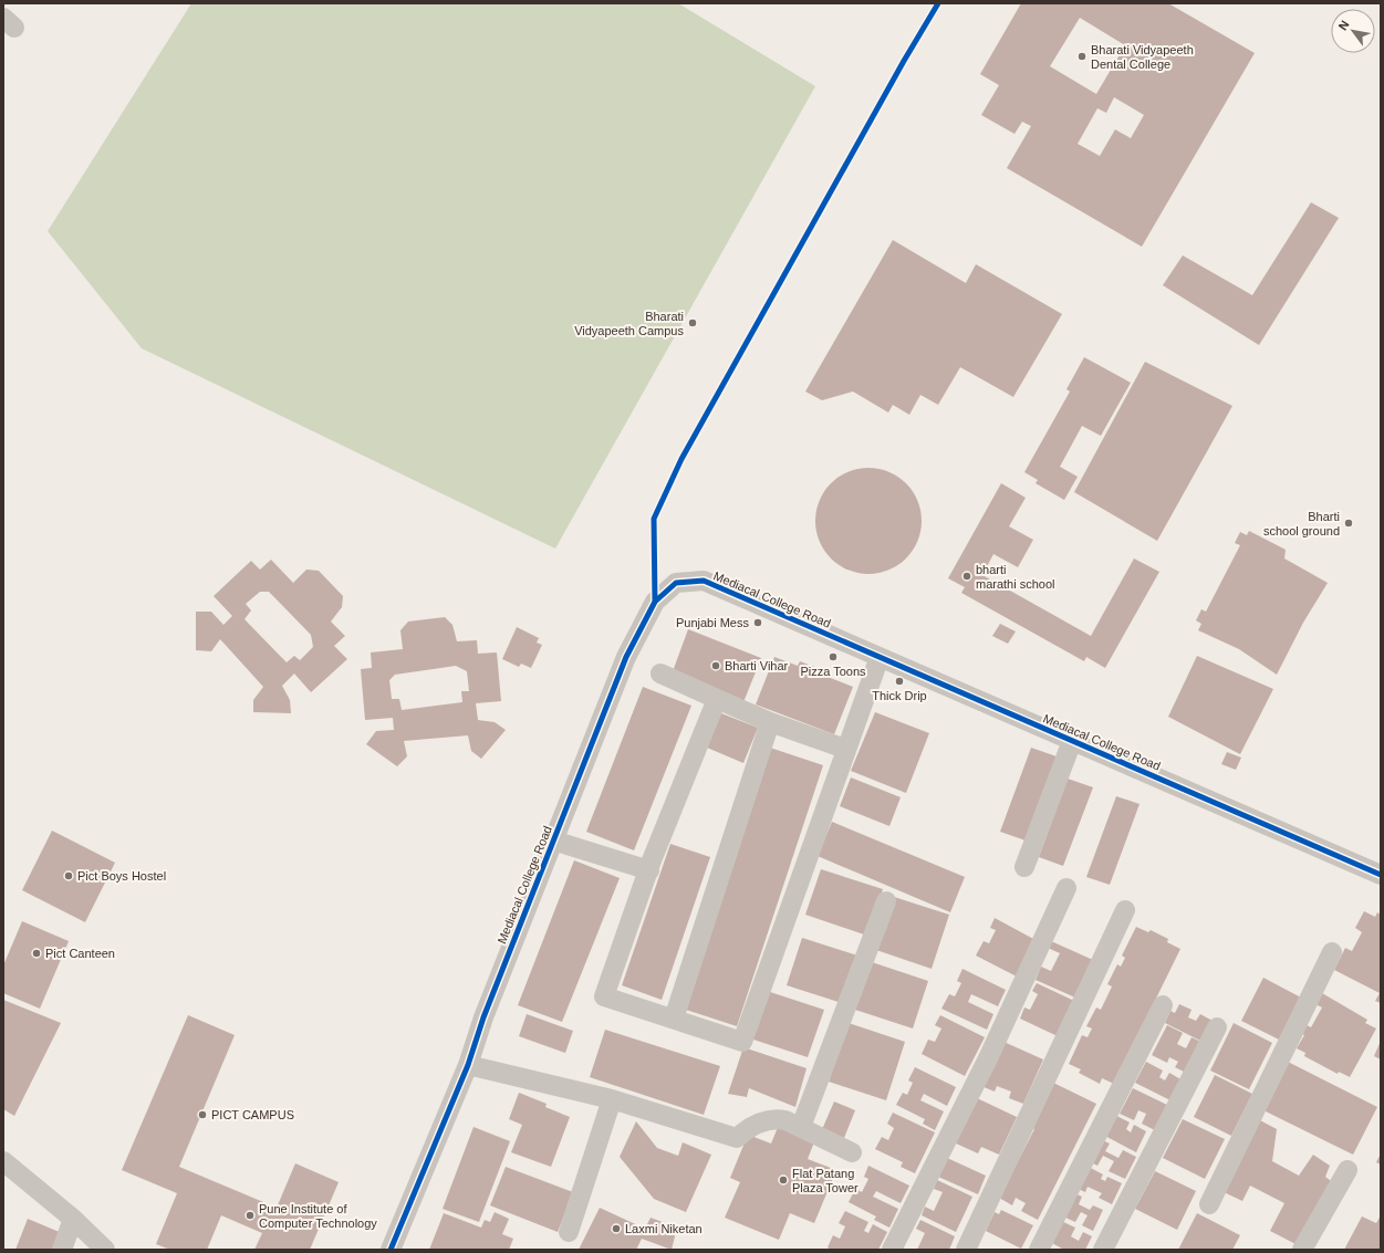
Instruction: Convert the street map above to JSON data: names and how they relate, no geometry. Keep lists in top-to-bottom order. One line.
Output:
{"streets":{"street":["Mediacal College Road"]},"places":["Bharati Vidyapeeth Dental College","Bharati Vidyapeeth Campus","Bharti school ground","bharti marathi school","Punjabi Mess","Pizza Toons","Bharti Vihar","Thick Drip","Pict Boys Hostel","Pict Canteen","PICT CAMPUS","Flat Patang Plaza Tower","Pune Institute of Computer Technology","Laxmi Niketan"],"north":"top left"}
